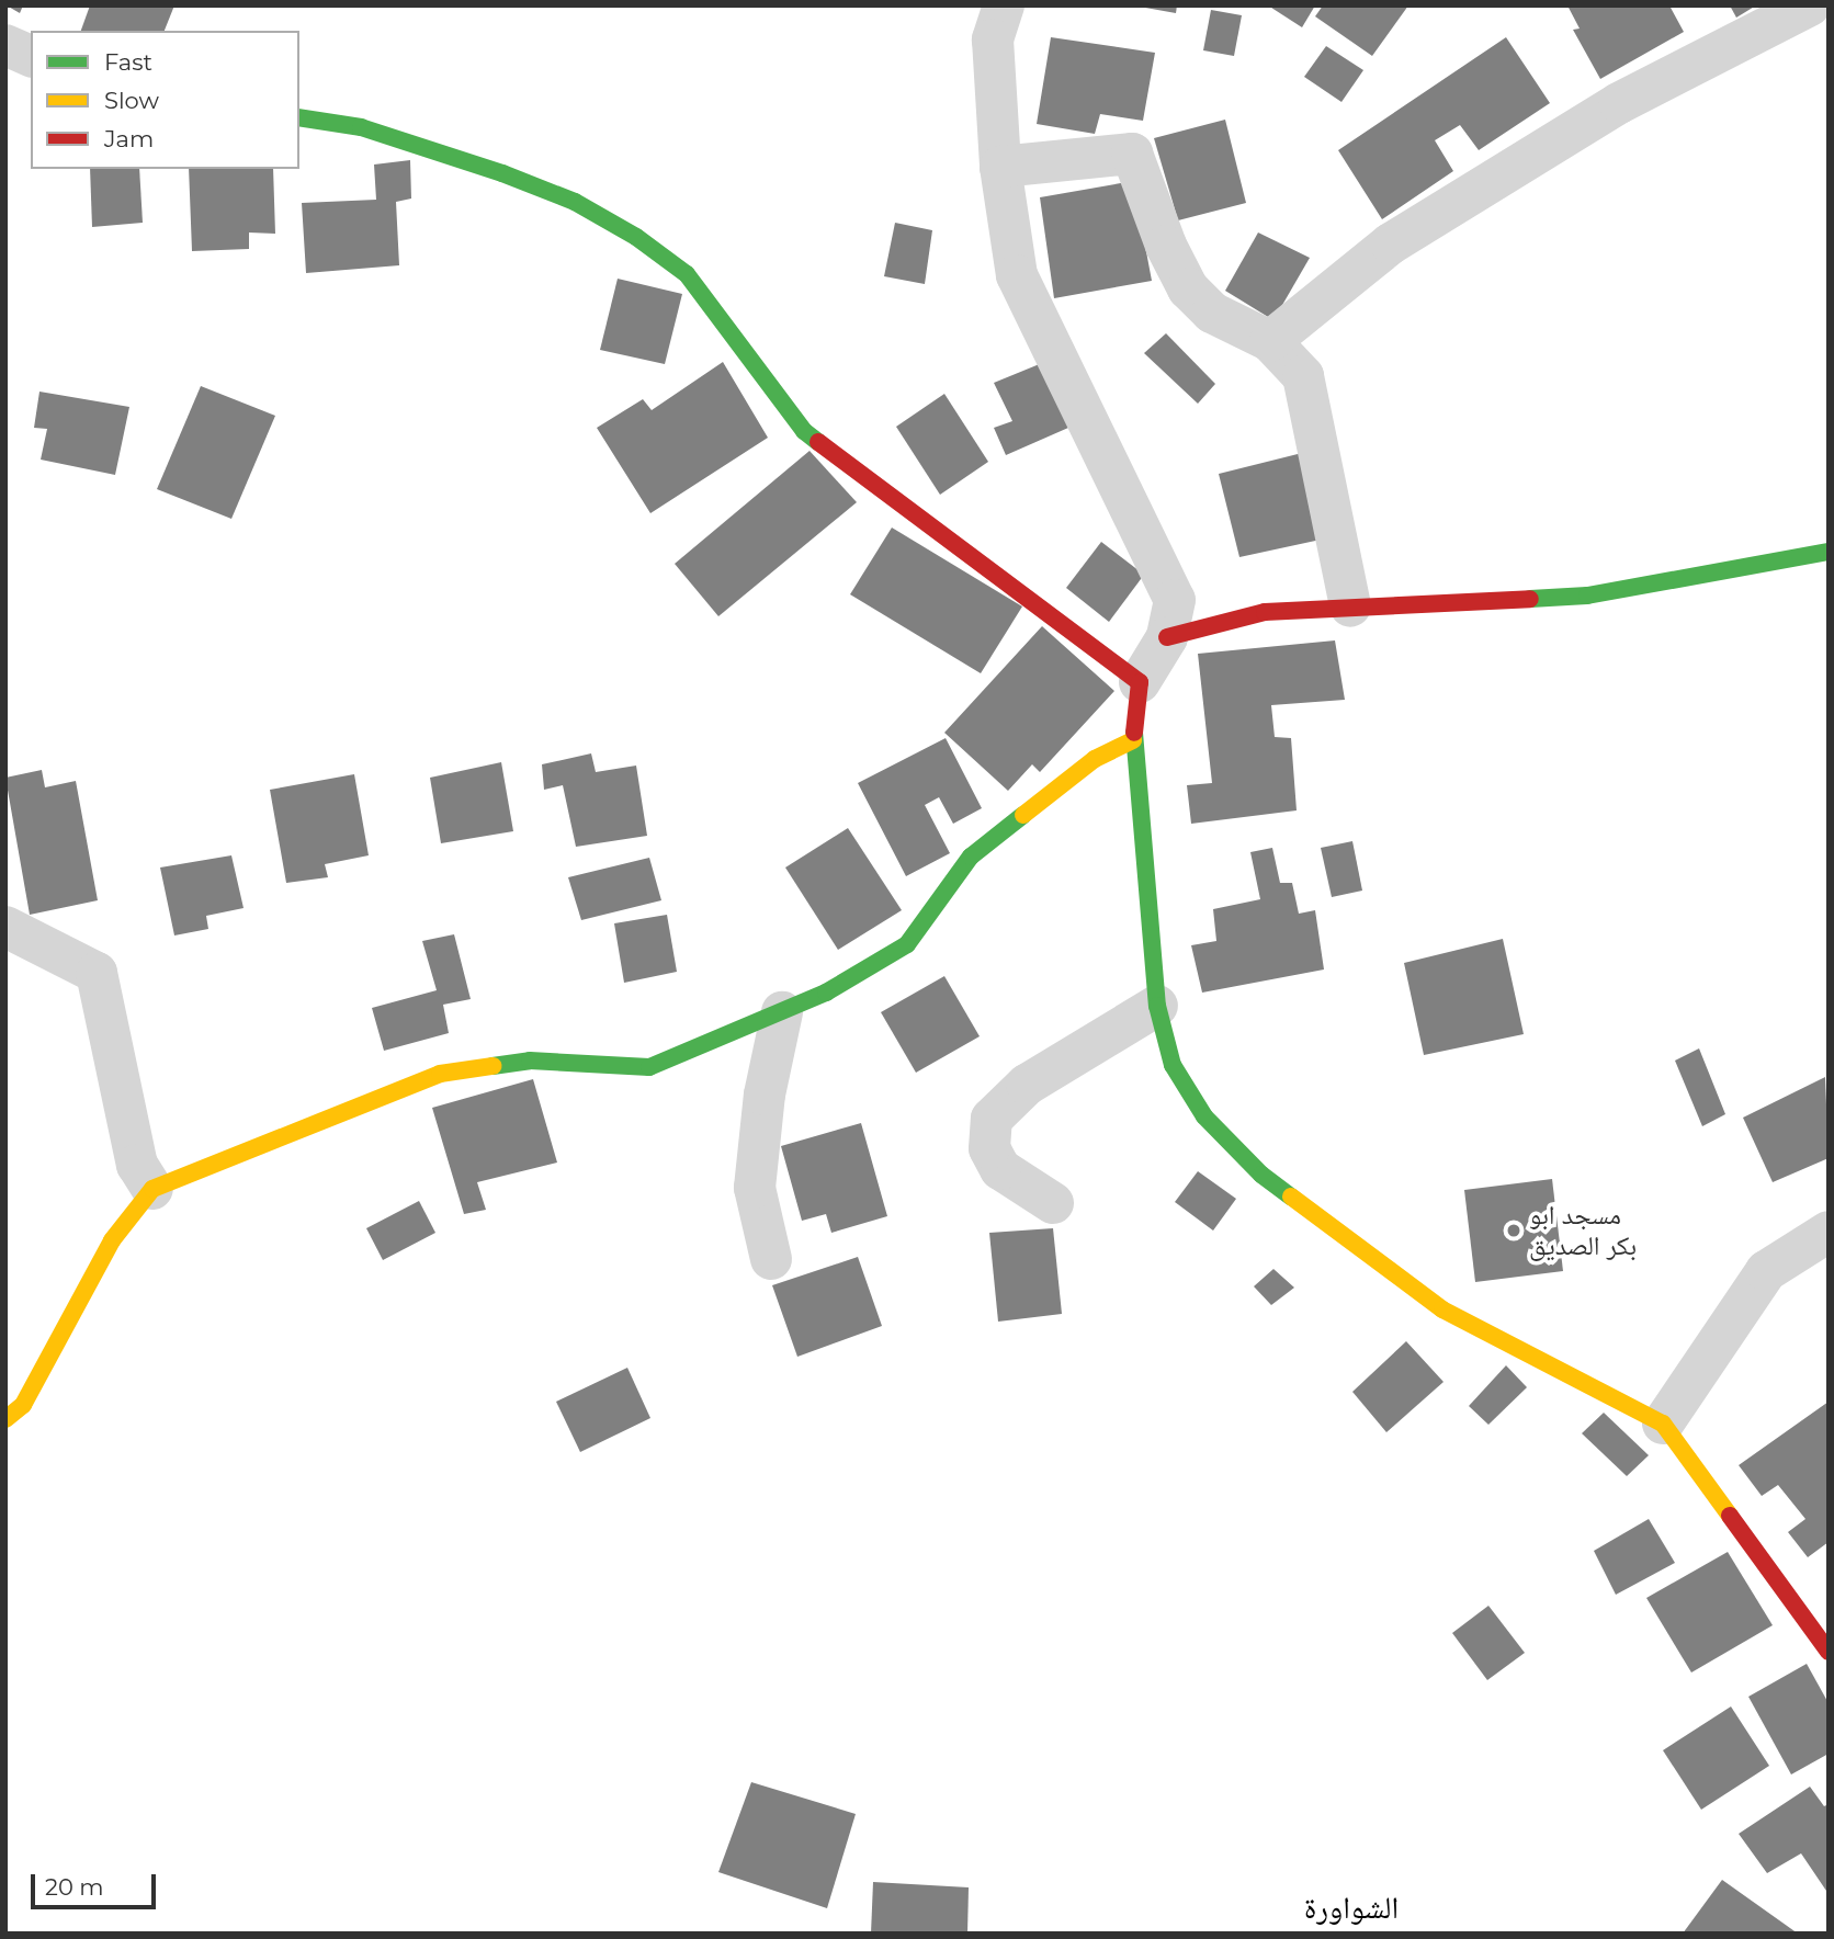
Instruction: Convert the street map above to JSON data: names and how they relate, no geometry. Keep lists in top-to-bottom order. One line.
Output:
{"districts":["الشواورة"],"places":["مسجد ابو بكر الصديق"],"legend":["Fast","Slow","Jam"],"scale_bar":"20 m"}
